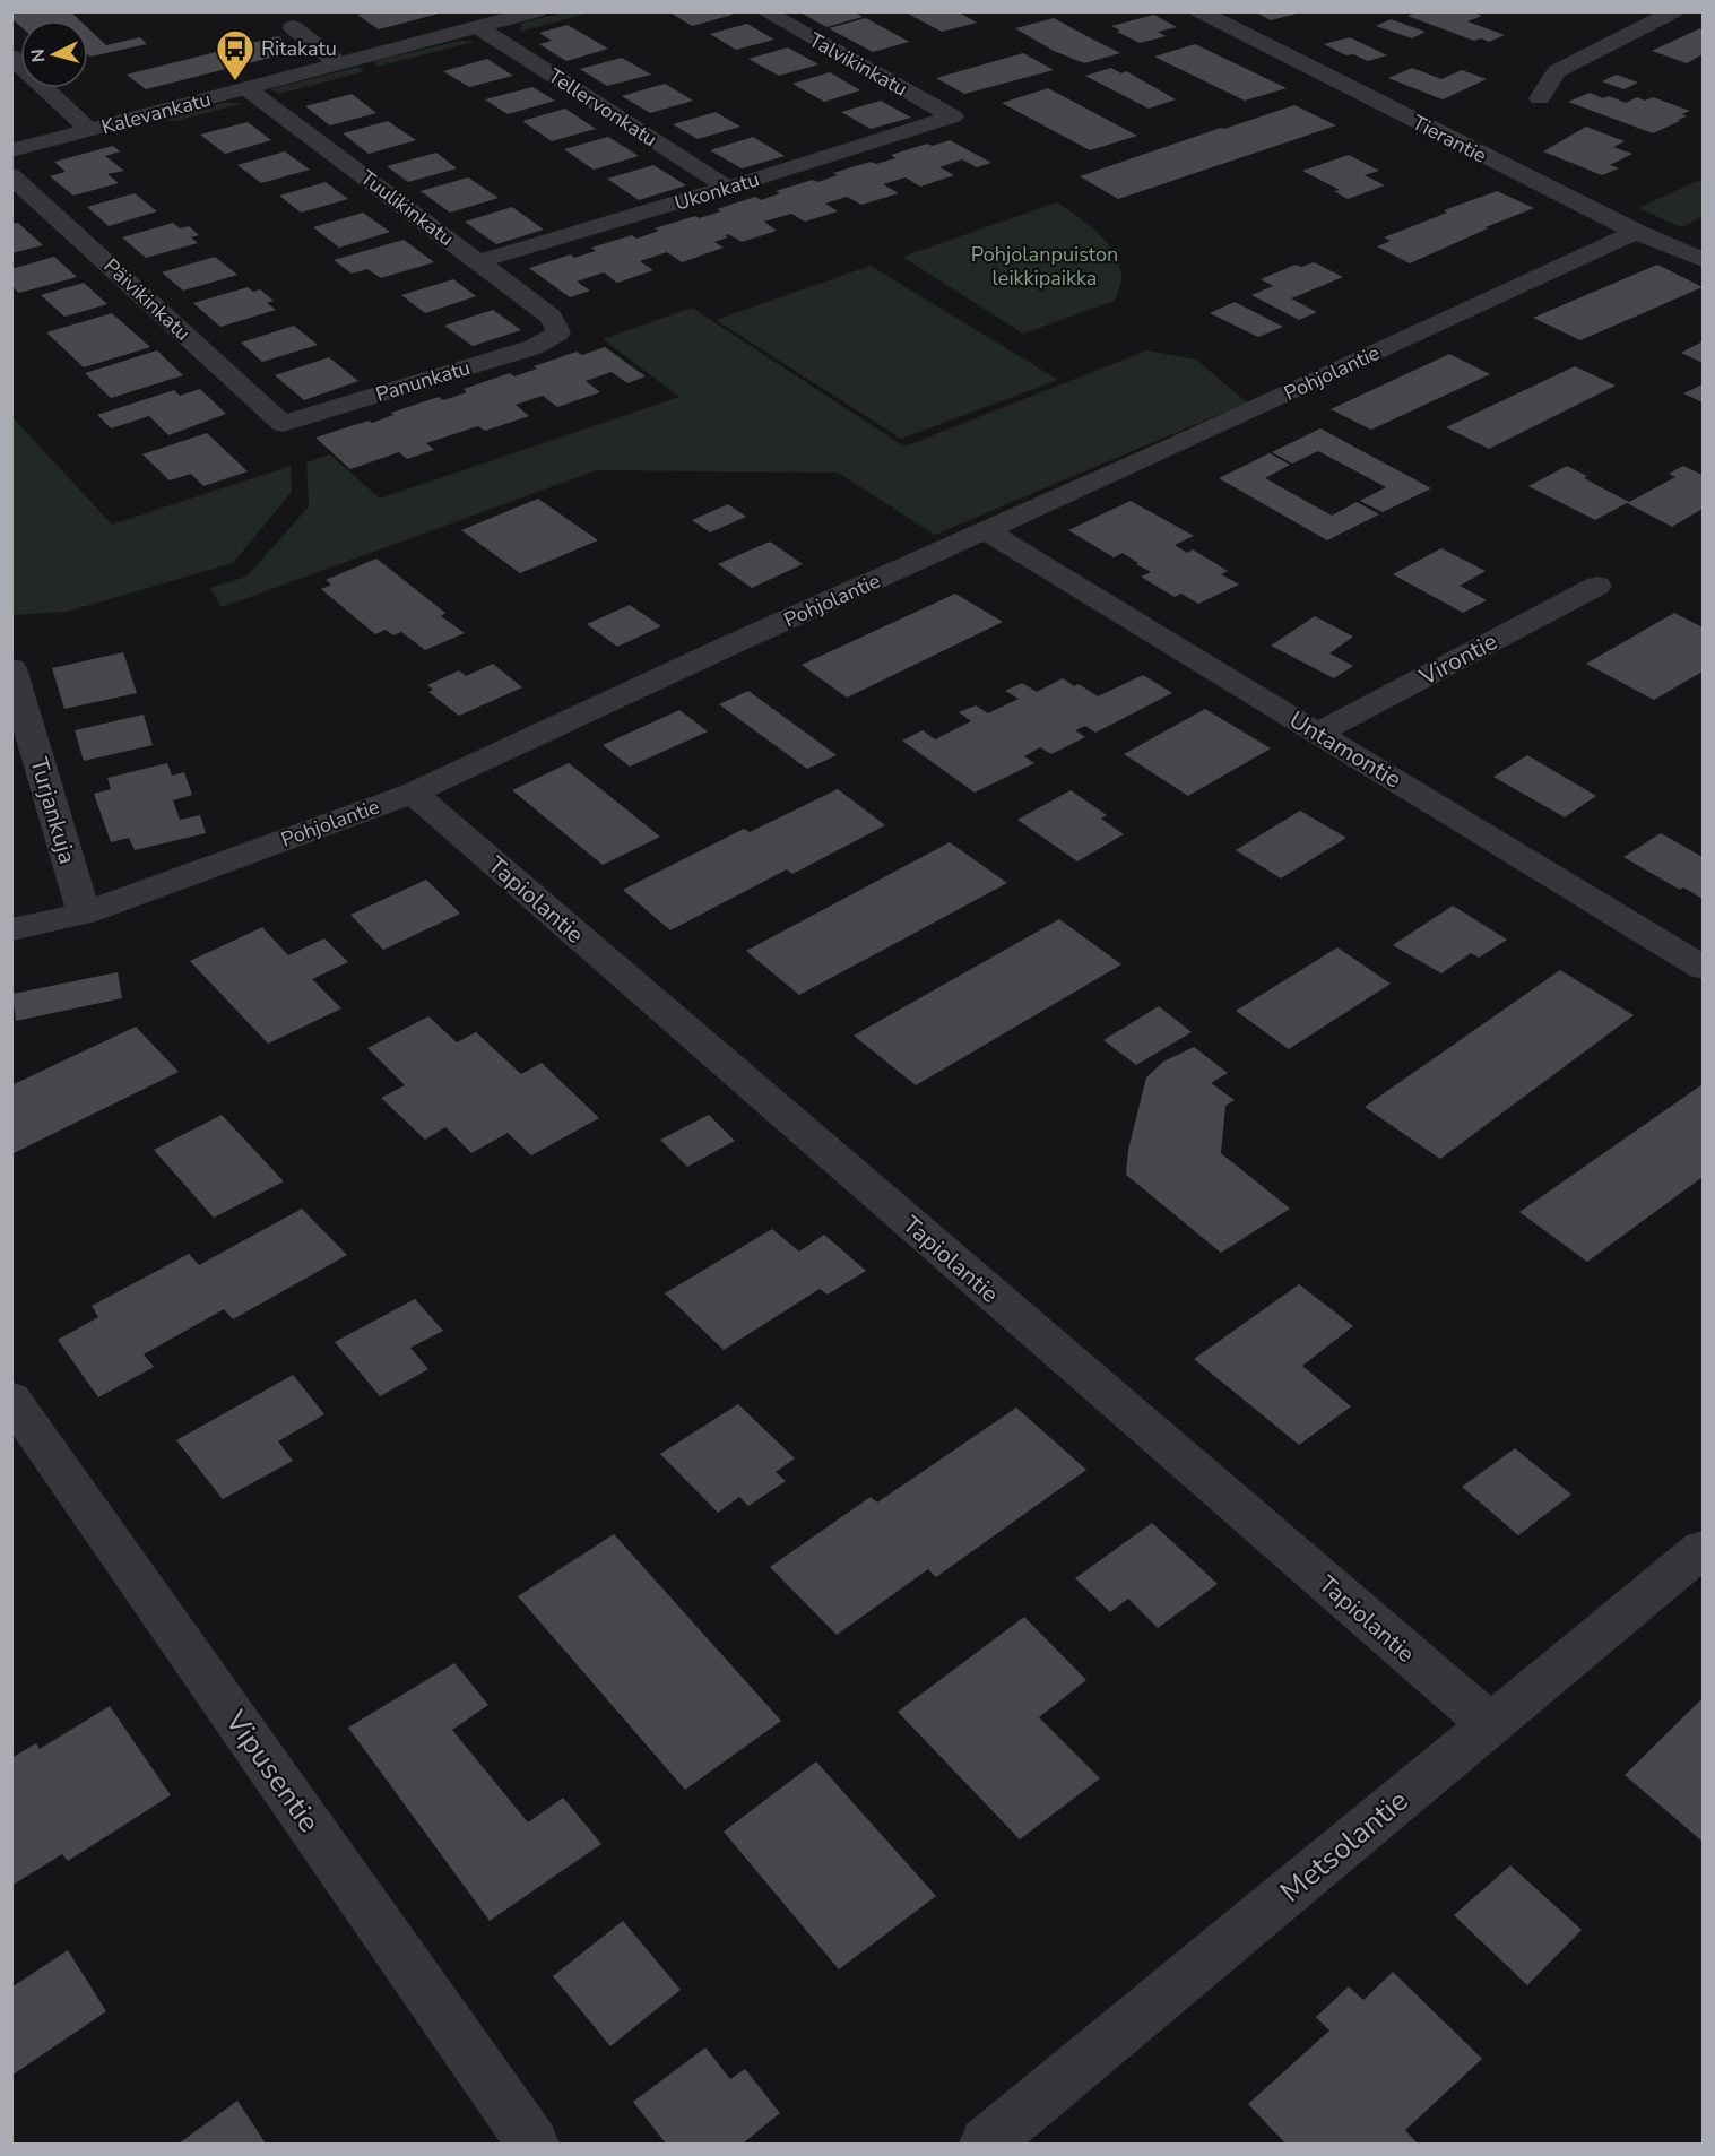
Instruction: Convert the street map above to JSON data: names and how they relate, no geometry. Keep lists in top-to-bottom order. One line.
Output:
{"streets":{"street":["Talvikinkatu","Tellervonkatu","Kalevankatu","Tierantie","Ukonkatu","Tuulikinkatu","Päivikinkatu","Pohjolantie","Panunkatu","Virontie","Untamontie","Turjankuja","Tapiolantie","Vipusentie","Metsolantie"]},"crossings":[["Talvikinkatu","Ukonkatu"],["Tellervonkatu","Kalevankatu"],["Tellervonkatu","Ukonkatu"],["Kalevankatu","Tuulikinkatu"],["Tierantie","Pohjolantie"],["Ukonkatu","Tuulikinkatu"],["Tuulikinkatu","Panunkatu"],["Päivikinkatu","Panunkatu"],["Pohjolantie","Untamontie"],["Pohjolantie","Turjankuja"],["Pohjolantie","Tapiolantie"],["Virontie","Untamontie"],["Tapiolantie","Metsolantie"]],"parks":["Pohjolanpuiston leikkipaikka"],"places":{"bus stop":["Ritakatu"]},"north":"left"}
